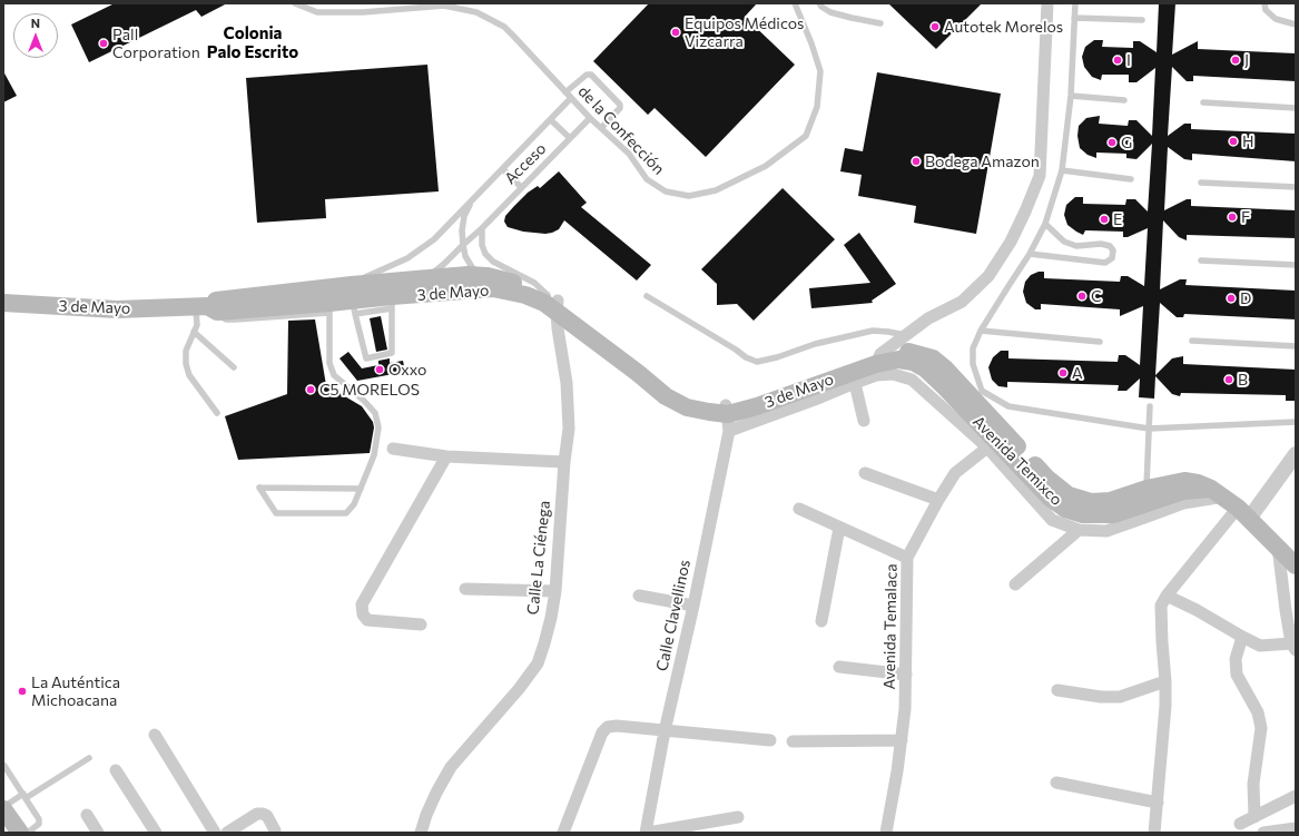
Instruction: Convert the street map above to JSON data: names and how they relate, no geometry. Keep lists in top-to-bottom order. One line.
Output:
{"streets":{"main road":["3 de Mayo","Avenida Temixco"],"street":["Calle La Ciénega","Calle Clavellinos","Avenida Temalaca"],"lane":["de la Confección","Acceso"]},"crossings":[["de la Confección","Acceso"],["Acceso","3 de Mayo"],["3 de Mayo","Avenida Temixco"],["3 de Mayo","Calle La Ciénega"],["3 de Mayo","Calle Clavellinos"]],"districts":["Colonia Palo Escrito"],"places":["Autotek Morelos","Equipos Médicos Vizcarra","Pall Corporation","I","J","H","G","Bodega Amazon","F","E","C","D","Oxxo","A","B","C5 MORELOS","La Auténtica Michoacana"],"north":"top"}
